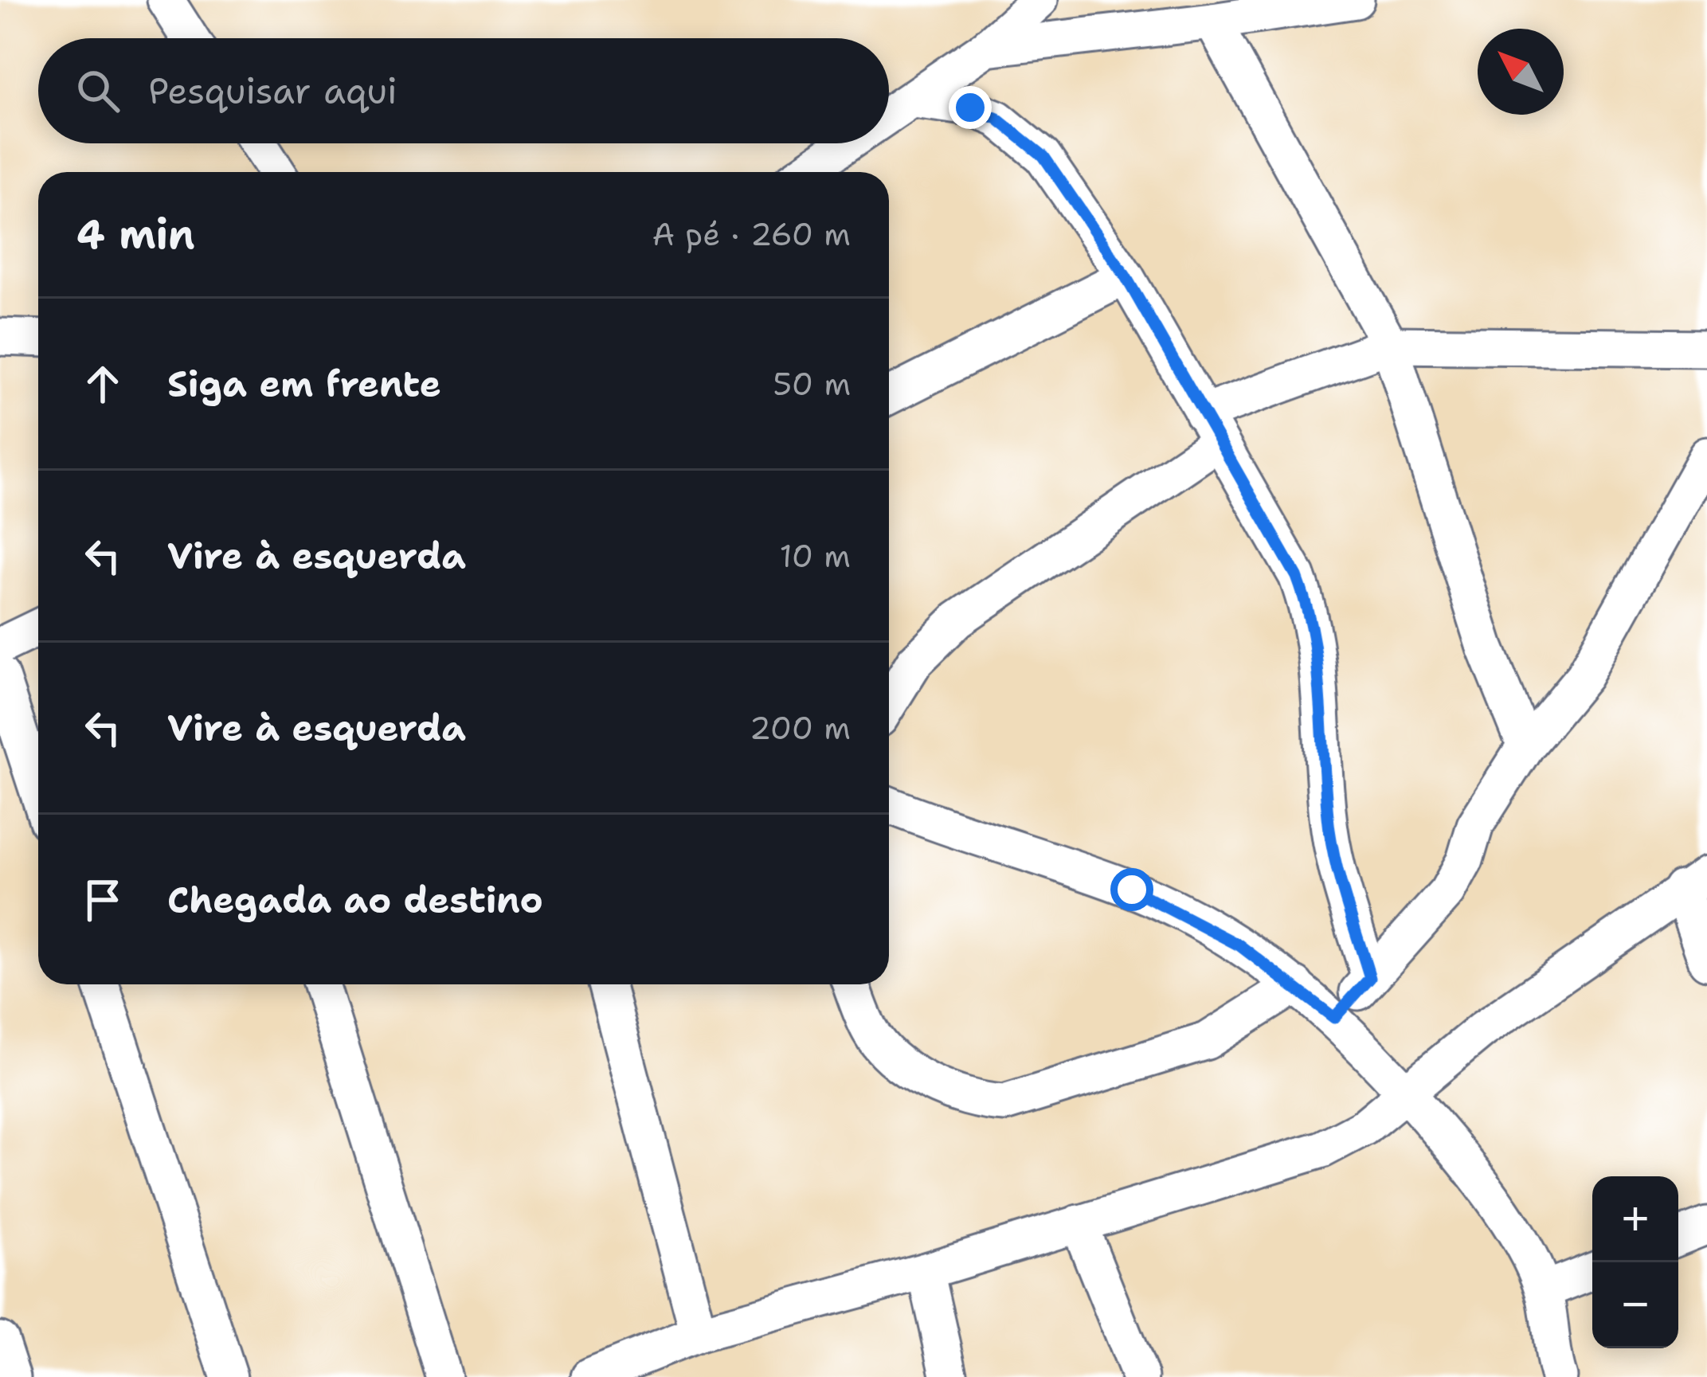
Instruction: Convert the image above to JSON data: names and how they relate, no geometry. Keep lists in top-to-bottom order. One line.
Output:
{"north":"top left","page":{"search":"Pesquisar aqui","heading":["4 min","A pé · 260 m"],"list":[["Siga em frente","50 m"],["Vire à esquerda","10 m"],["Vire à esquerda","200 m"],"Chegada ao destino"],"map_buttons":["+","−"]}}
